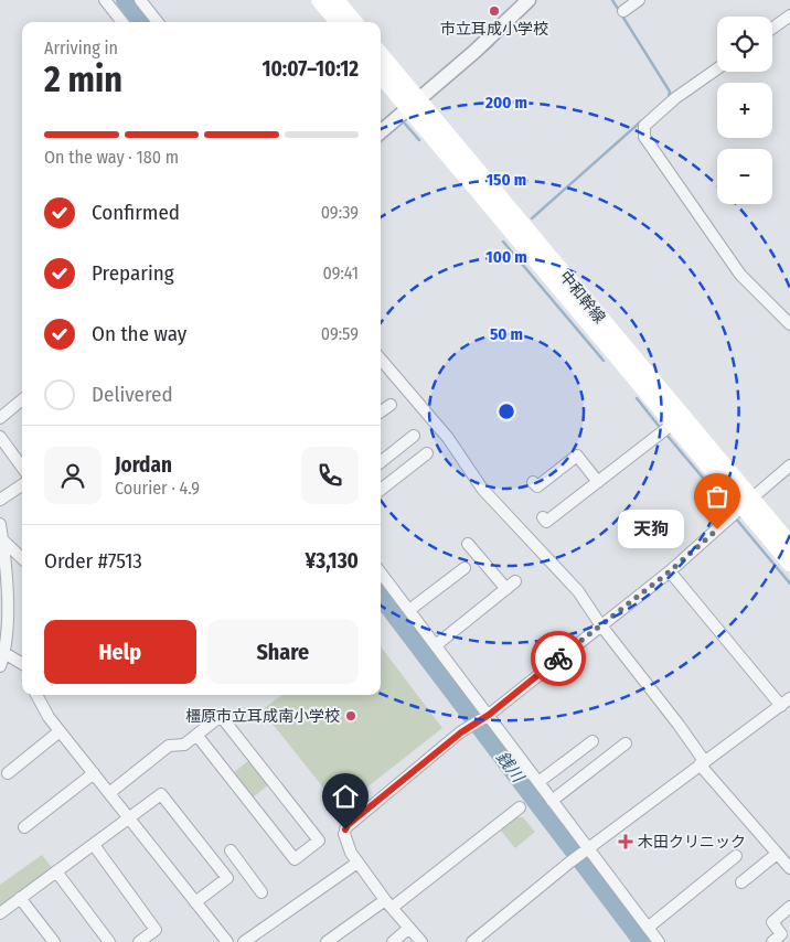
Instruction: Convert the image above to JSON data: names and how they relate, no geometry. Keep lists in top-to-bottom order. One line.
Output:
{"streets":{"main road":["中和幹線"]},"water":["銭川"],"places":{"other":["市立耳成小学校","天狗","橿原市立耳成南小学校"],"health":["木田クリニック"]},"page":{"map_buttons":["+","−"],"heading":["2 min","Arriving in","10:07–10:12"],"panel":["Jordan","Courier · 4.9","Order #7513","¥3,130"],"bar":"On the way · 180 m","list":[["Confirmed","09:39"],["Preparing","09:41"],["On the way","09:59"],"Delivered"],"bubble":"天狗","buttons":["Help","Share"]},"rings":["200 m","150 m","100 m","50 m"]}
